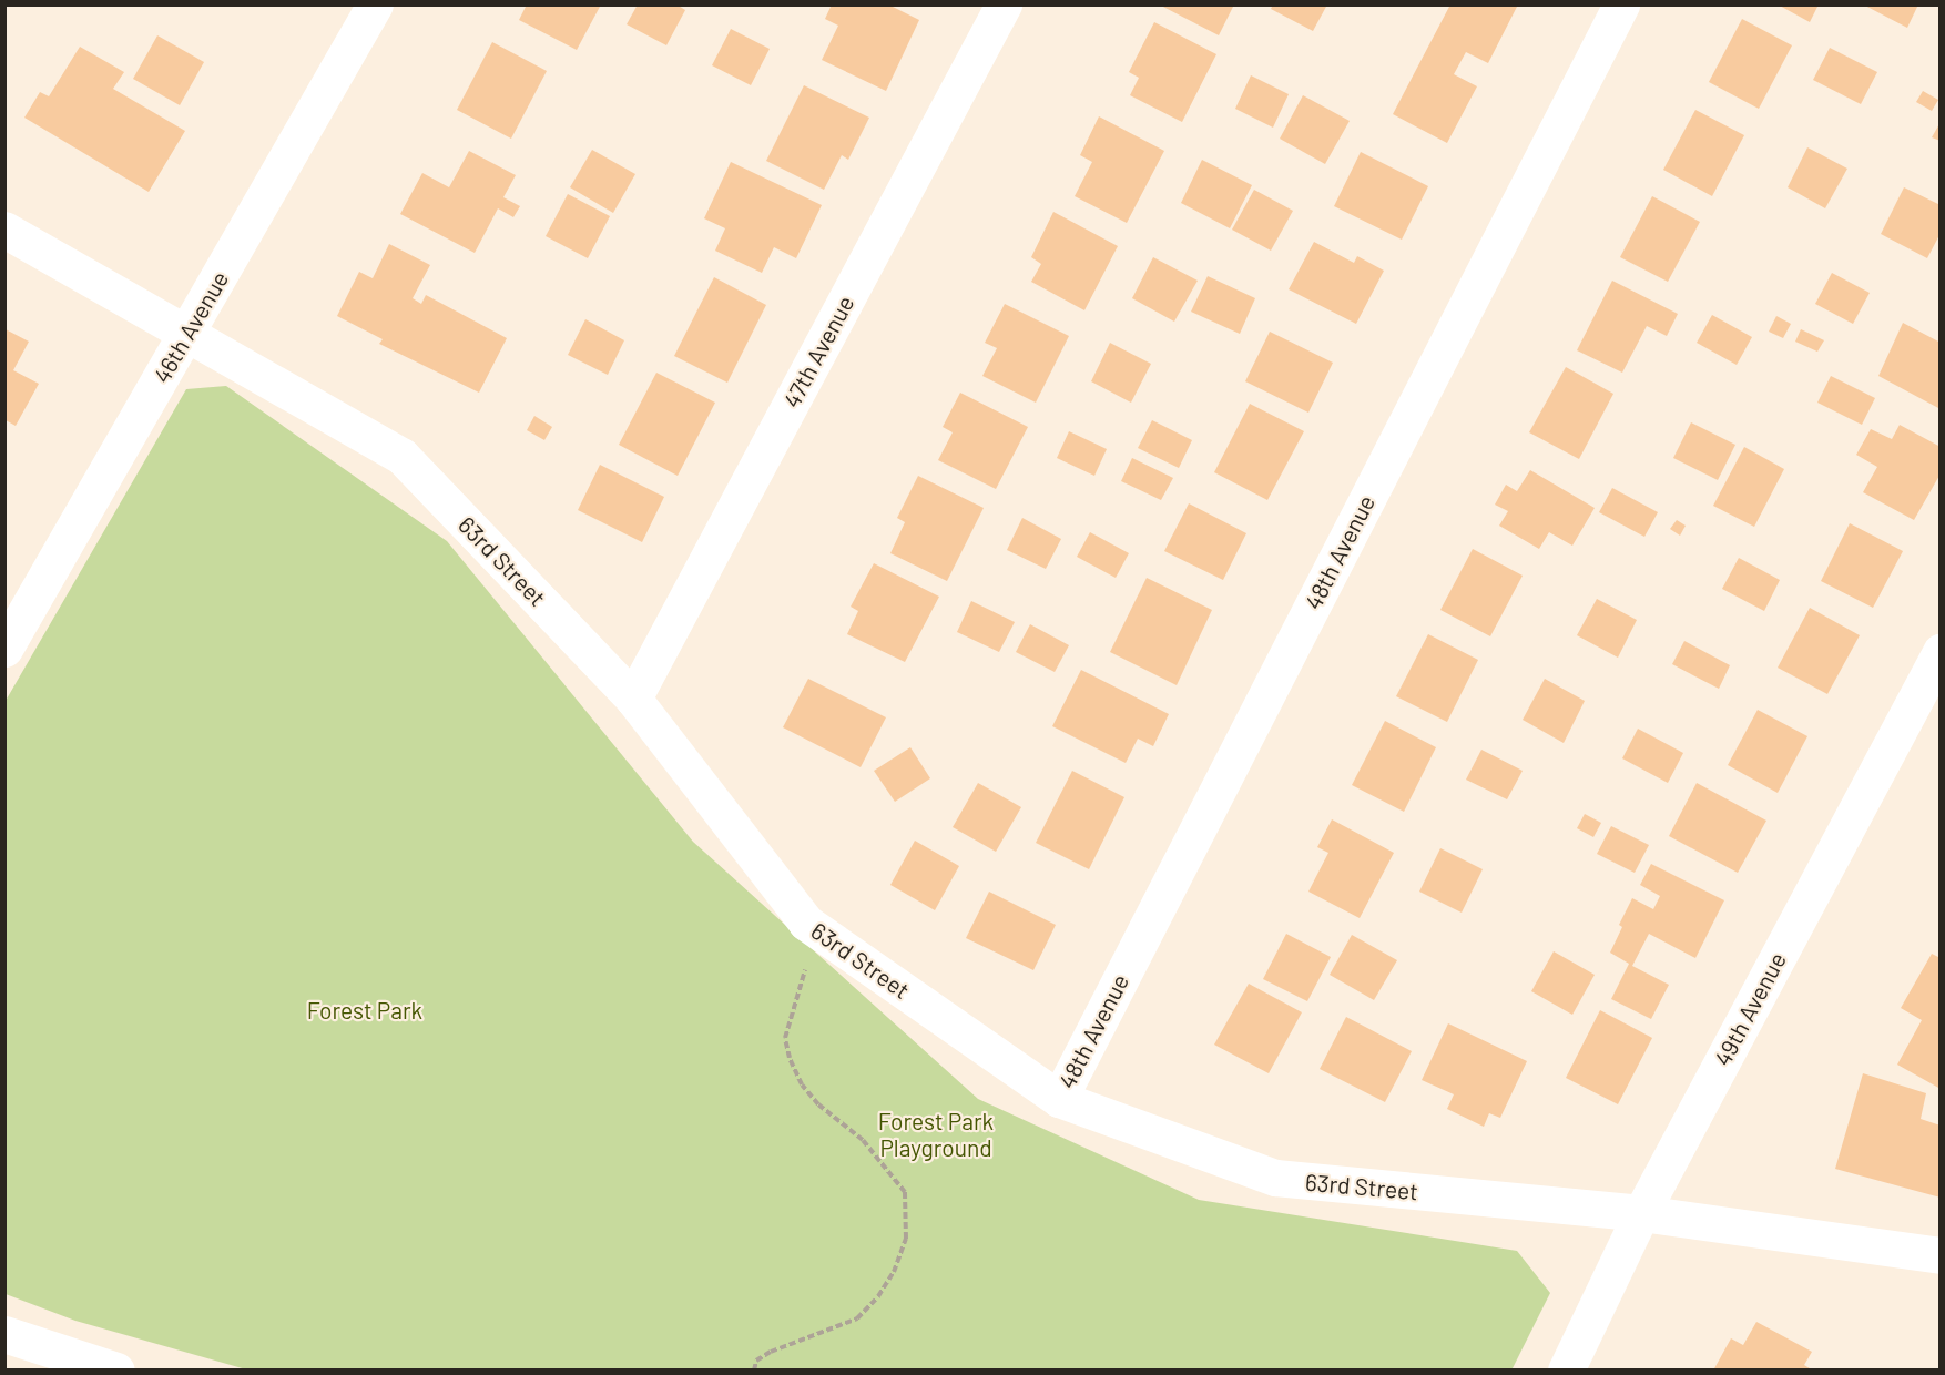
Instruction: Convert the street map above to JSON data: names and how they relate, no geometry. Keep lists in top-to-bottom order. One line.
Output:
{"streets":{"street":["46th Avenue","47th Avenue","48th Avenue","63rd Street","49th Avenue"]},"crossings":[["46th Avenue","63rd Street"],["47th Avenue","63rd Street"],["48th Avenue","63rd Street"],["63rd Street","49th Avenue"]],"parks":["Forest Park","Forest Park Playground"]}
